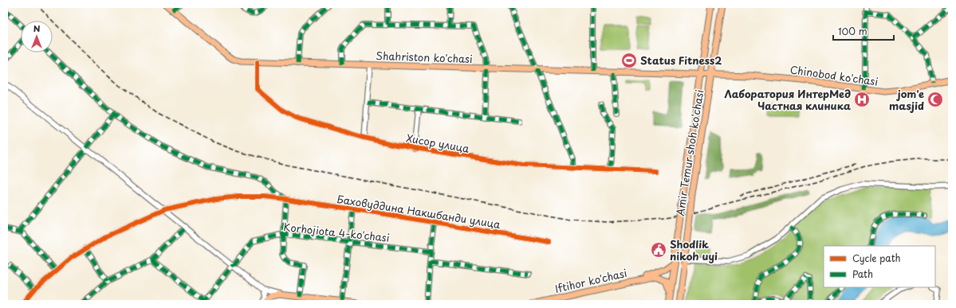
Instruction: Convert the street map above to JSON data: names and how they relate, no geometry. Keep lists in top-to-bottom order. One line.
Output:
{"streets":{"main road":["Shahriston ko'chasi","Chinobod ko'chasi","Amir Temur shoh ko'chasi","Iftihor ko'chasi"],"street":["Хисор улица","Баховуддина Накшбанди улица","Korhojiota 4-ko'chasi"]},"crossings":[["Shahriston ko'chasi","Chinobod ko'chasi"],["Shahriston ko'chasi","Хисор улица"],["Shahriston ko'chasi","Amir Temur shoh ko'chasi"],["Chinobod ko'chasi","Amir Temur shoh ko'chasi"],["Amir Temur shoh ko'chasi","Iftihor ko'chasi"]],"places":{"sports":["Status Fitness2"],"hospital":["Лаборатория ИнтерМед Частная клиника"],"mosque":["jom'e masjid"],"public building":["Shodlik nikoh uyi"]},"legend":["Cycle path","Path"],"scale_bar":"100 m","north":"top"}
